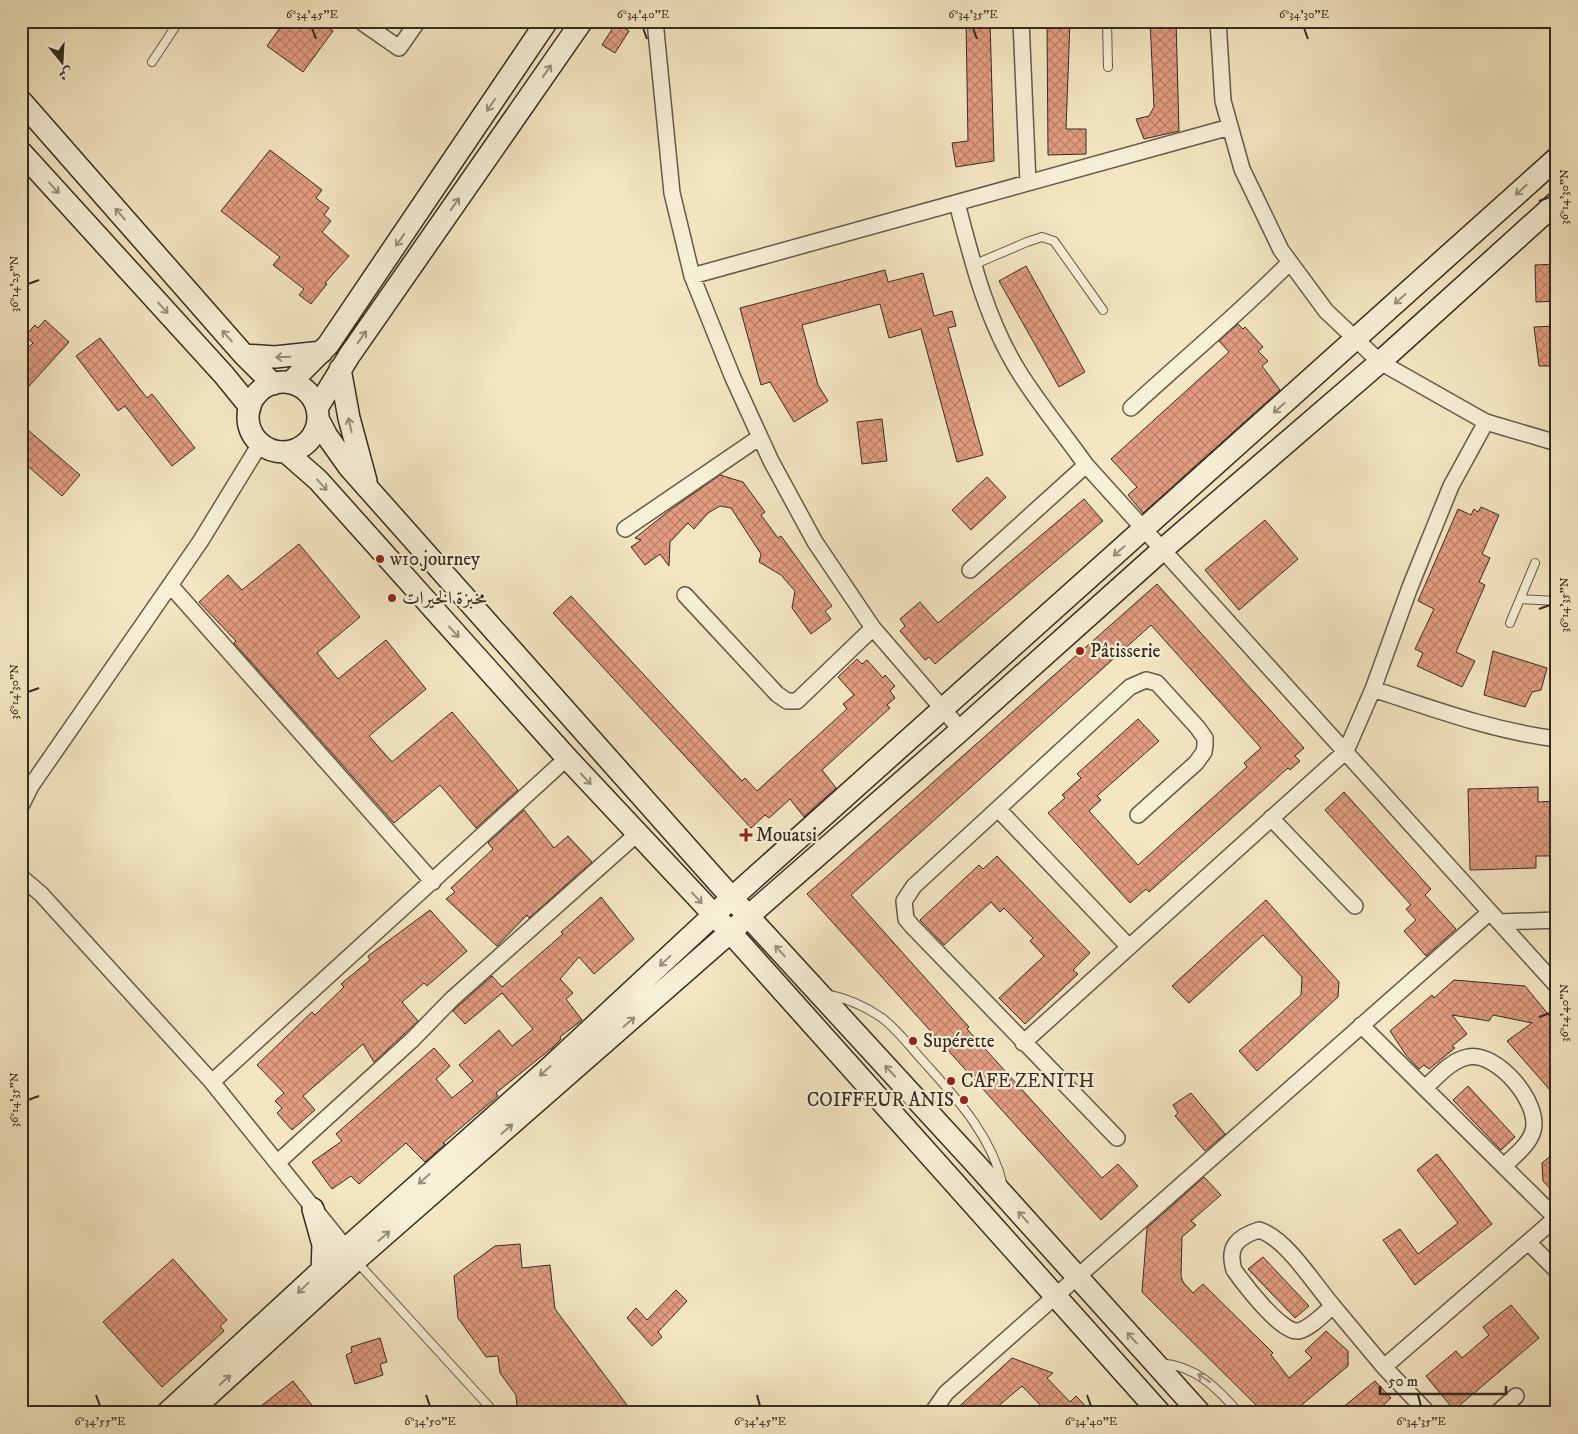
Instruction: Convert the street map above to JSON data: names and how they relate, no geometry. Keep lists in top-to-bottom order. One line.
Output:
{"places":{"other":["w10 journey","مخبزة الخيرات","Pâtisserie","Supérette","CAFE ZENITH","COIFFEUR ANIS"],"health":["Mouatsi"]},"scale_bar":"50 m","north":"bottom","coordinates":["6°34'45\"E","6°34'40\"E","6°34'35\"E","6°34'30\"E","36°14'30\"N","36°14'25\"N","36°14'35\"N","36°14'40\"N","6°34'55\"E","6°34'50\"E"]}
